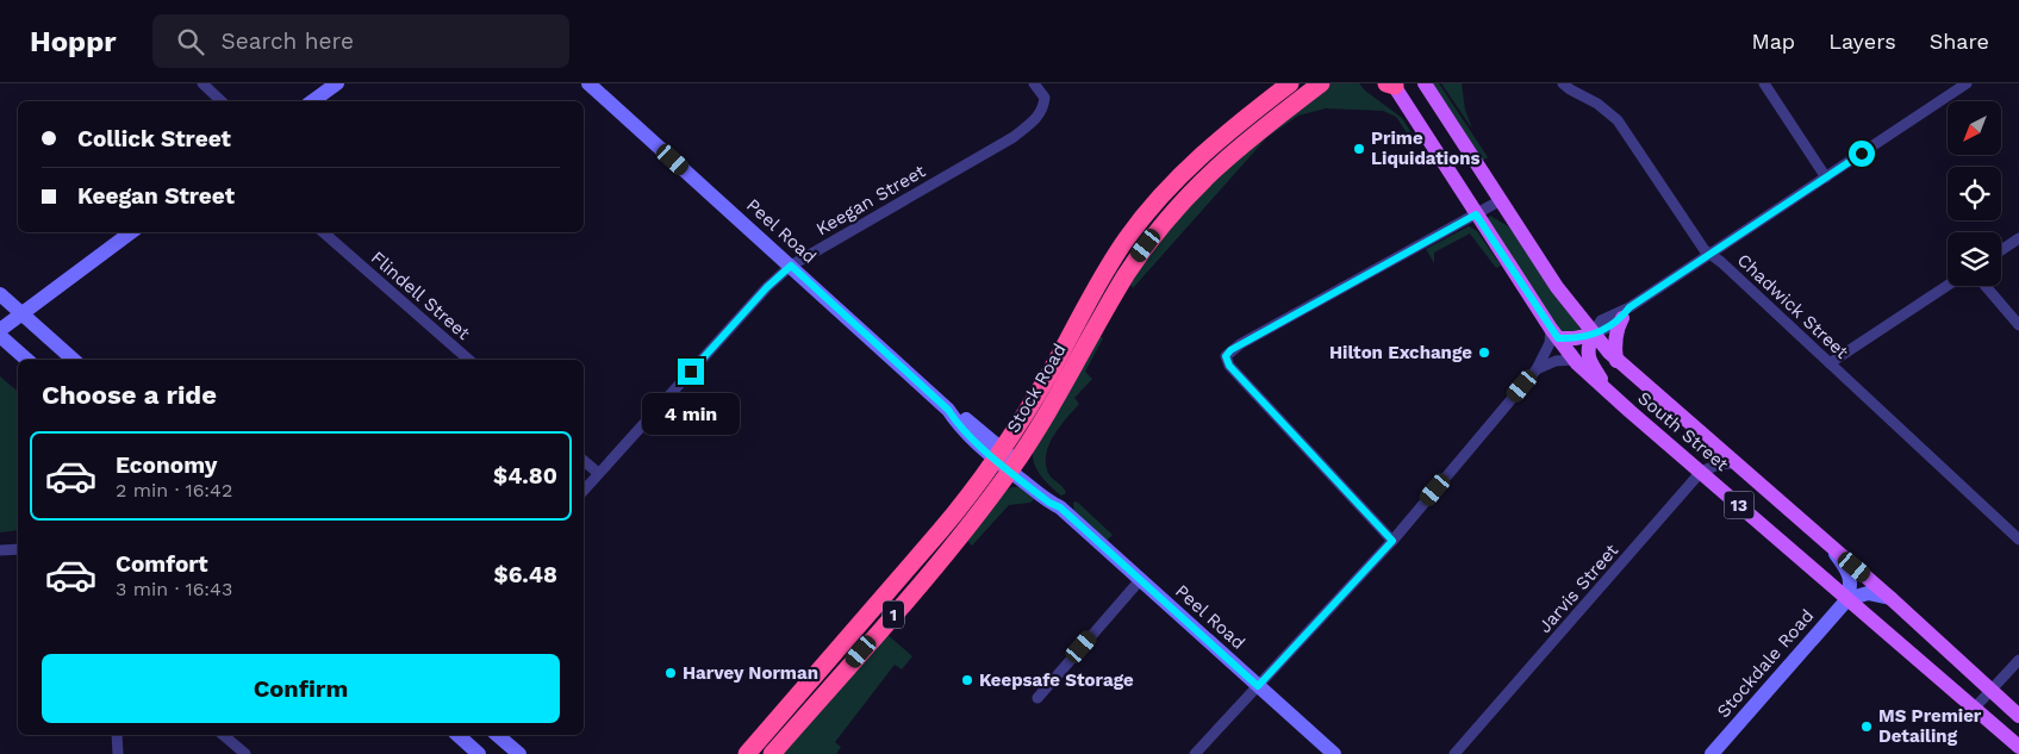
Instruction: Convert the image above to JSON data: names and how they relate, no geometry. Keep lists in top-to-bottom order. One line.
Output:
{"streets":{"highway":["Stock Road","1"],"main road":["South Street","13"],"street":["Keegan Street","Peel Road","Flindell Street","Chadwick Street","Jarvis Street","Stockdale Road"]},"crossings":[["Keegan Street","Peel Road"],["Peel Road","Stock Road"],["South Street","Jarvis Street"],["South Street","Stockdale Road"]],"places":["Prime Liquidations","Hilton Exchange","Harvey Norman","Keepsafe Storage","MS Premier Detailing"],"north":"bottom left","page":{"header":"Hoppr","search":"Search here","nav":["Map","Layers","Share"],"banner":["Collick Street","Keegan Street"],"heading":"Choose a ride","bubble":"4 min","list":[{"name":"Economy","note":"2 min · 16:42","value":"$4.80"},{"name":"Comfort","note":"3 min · 16:43","value":"$6.48"}],"buttons":"Confirm"}}
